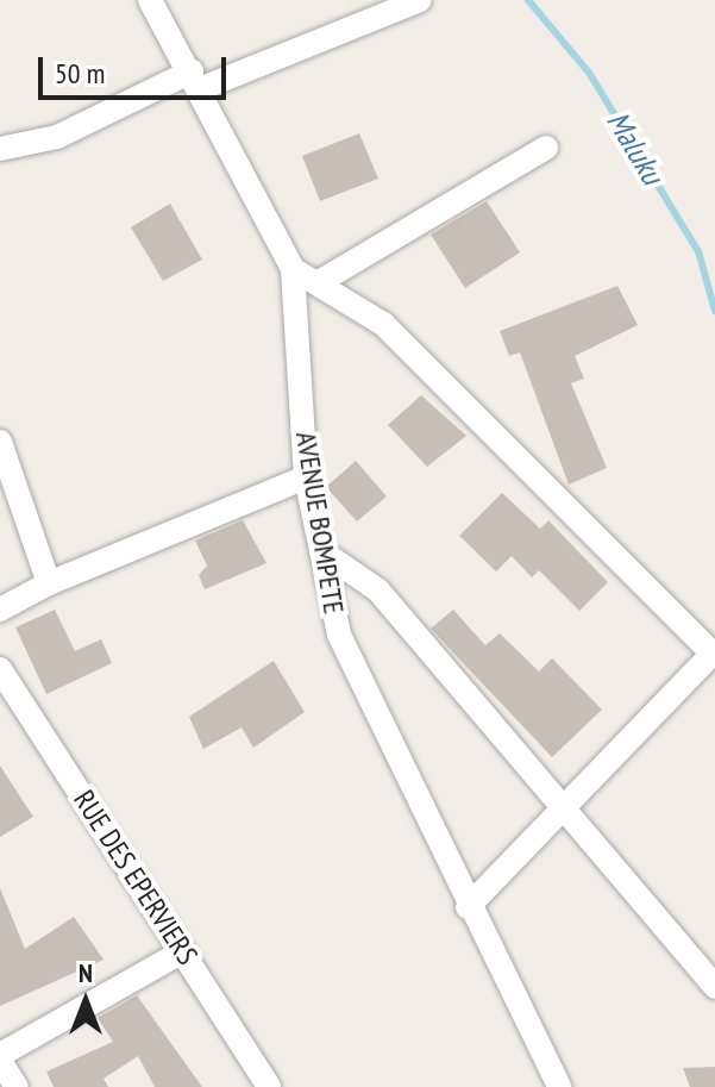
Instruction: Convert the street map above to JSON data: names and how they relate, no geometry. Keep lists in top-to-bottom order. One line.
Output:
{"streets":{"street":["AVENUE BOMPETE","RUE DES EPERVIERS"]},"water":["Maluku"],"scale_bar":"50 m","north":"top"}
